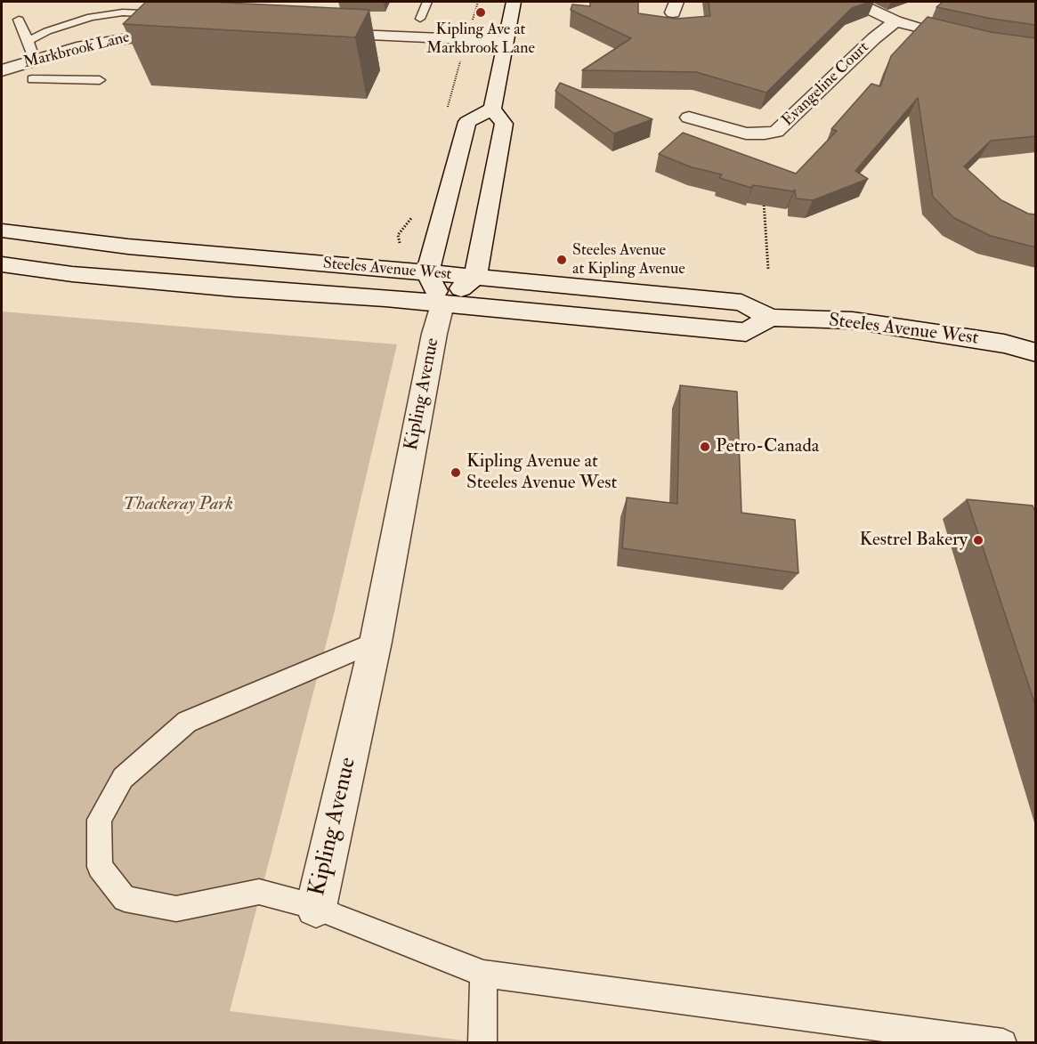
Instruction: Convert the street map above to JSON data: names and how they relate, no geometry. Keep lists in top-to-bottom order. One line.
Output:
{"streets":{"main road":["Markbrook Lane","Evangeline Court","Steeles Avenue West","Kipling Avenue"]},"crossings":[["Steeles Avenue West","Kipling Avenue"]],"parks":["Thackeray Park"],"places":["Kipling Ave at Markbrook Lane","Steeles Avenue at Kipling Avenue","Petro-Canada","Kipling Avenue at Steeles Avenue West","Kestrel Bakery"]}
